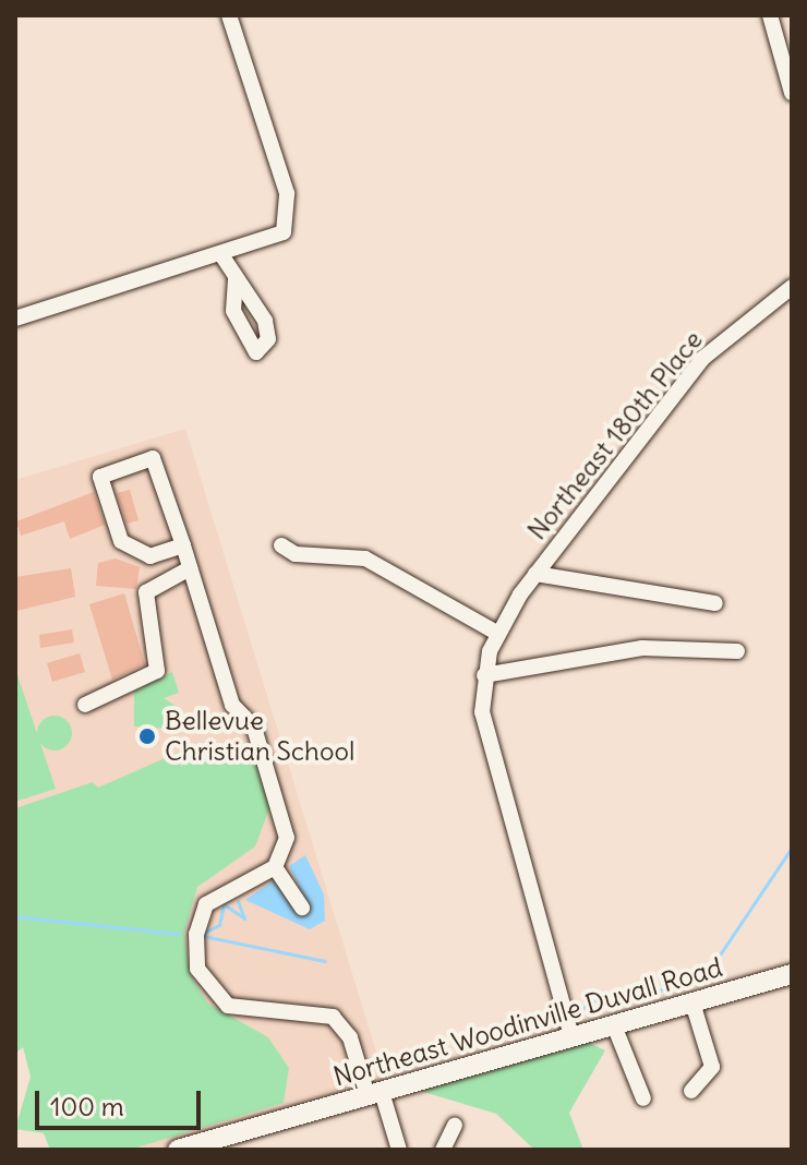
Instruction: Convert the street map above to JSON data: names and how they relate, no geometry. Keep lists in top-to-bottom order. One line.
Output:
{"streets":{"main road":["Northeast Woodinville Duvall Road"],"street":["Northeast 180th Place"]},"places":["Bellevue Christian School"],"scale_bar":"100 m"}
